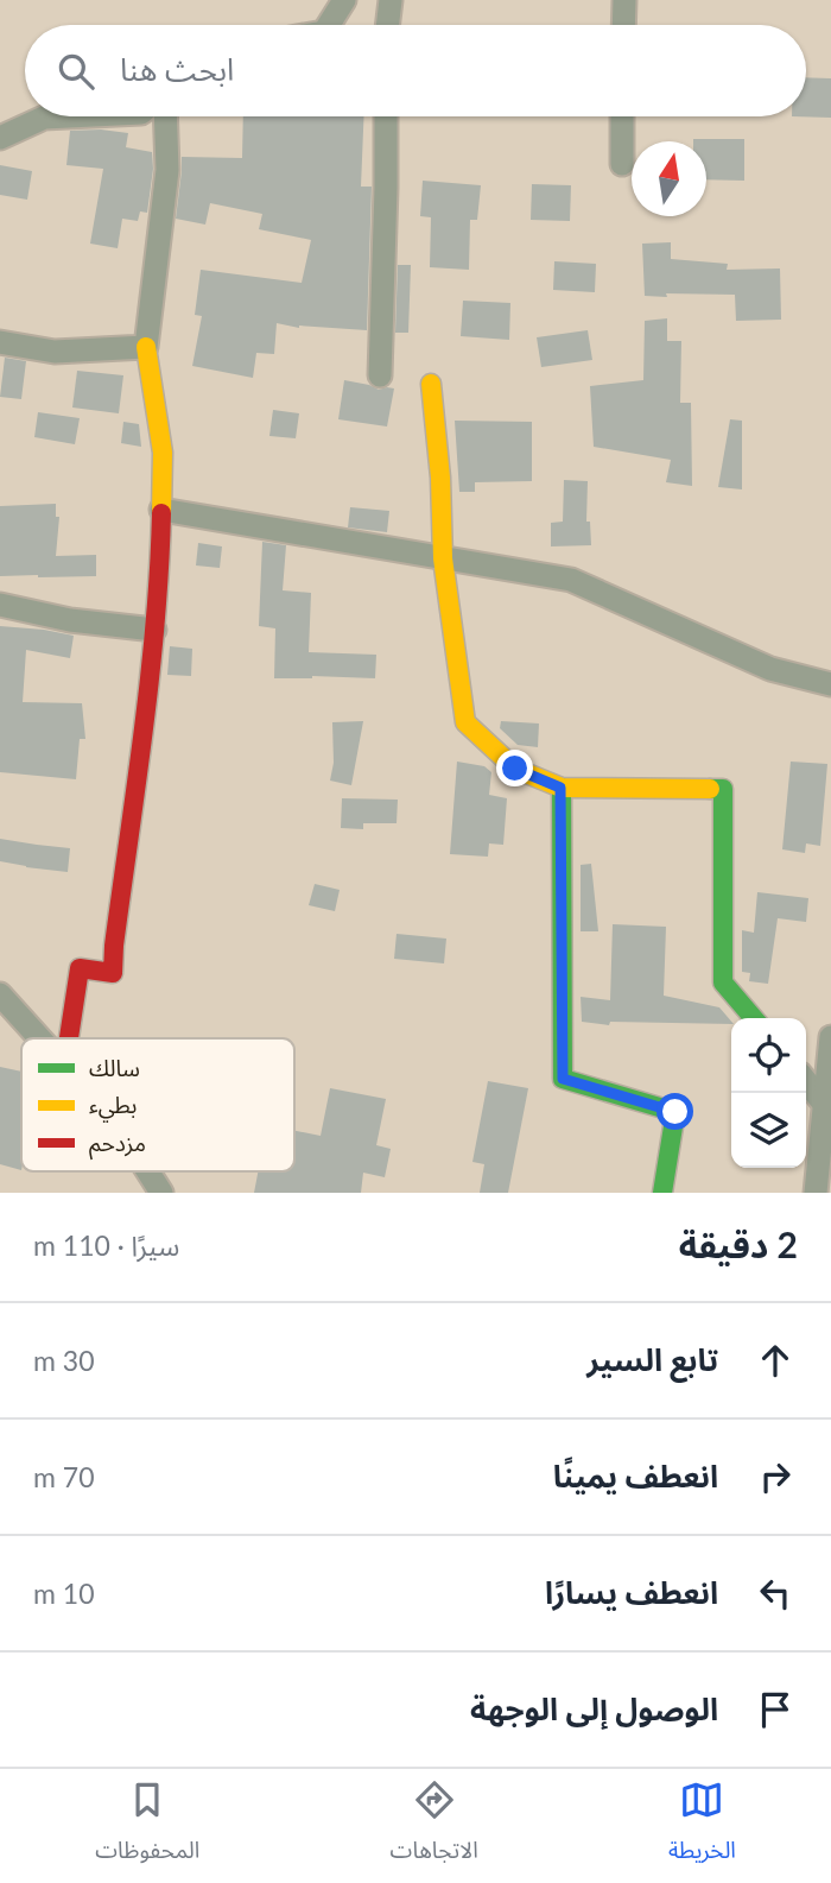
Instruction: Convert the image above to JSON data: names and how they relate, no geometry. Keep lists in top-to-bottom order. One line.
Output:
{"legend":["سالك","بطيء","مزدحم"],"north":"top","page":{"search":"ابحث هنا","heading":["2 دقيقة","سيرًا · 110 m"],"list":[["تابع السير","30 m"],["انعطف يمينًا","70 m"],["انعطف يسارًا","10 m"],"الوصول إلى الوجهة"],"nav":["الخريطة","الاتجاهات","المحفوظات"]}}
